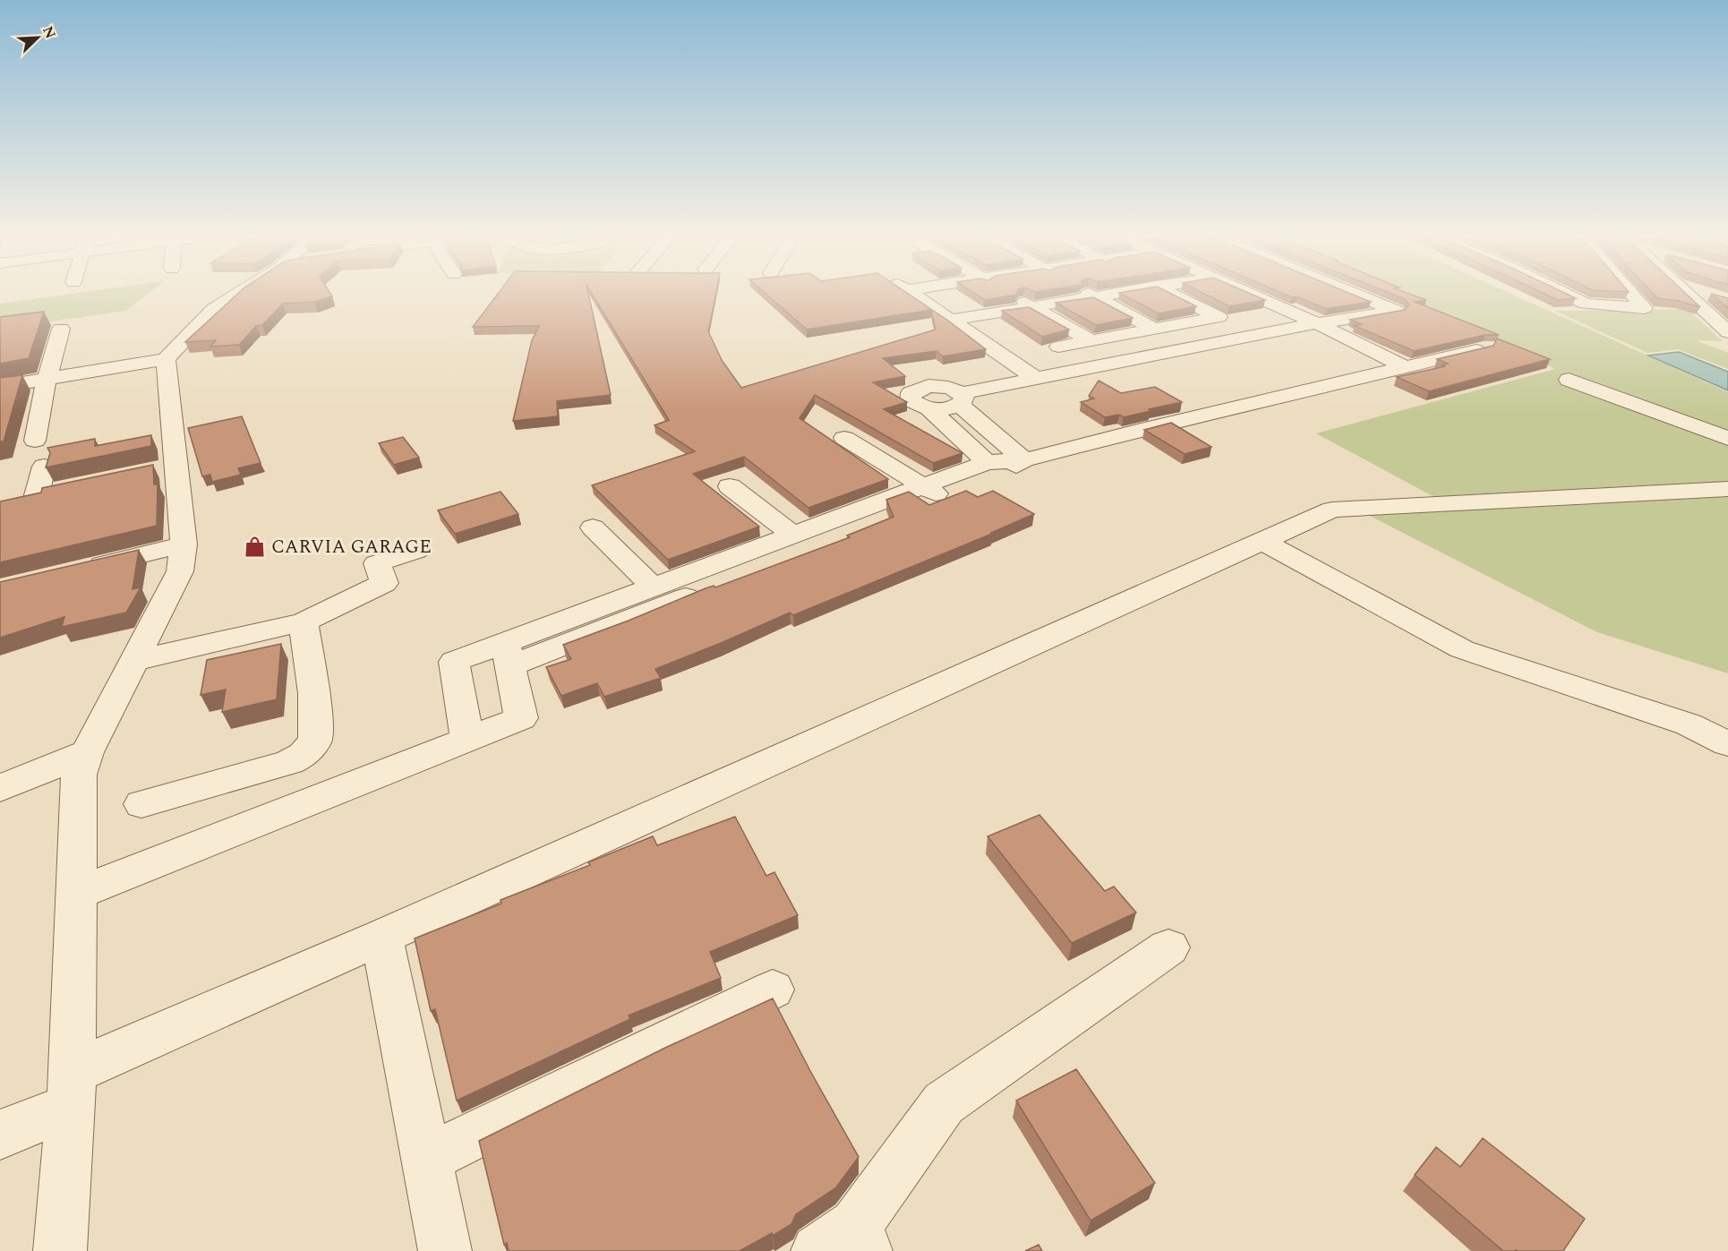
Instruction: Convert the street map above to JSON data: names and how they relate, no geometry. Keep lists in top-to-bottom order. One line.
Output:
{"places":{"shop":["CARVIA GARAGE"]},"north":"top right"}
